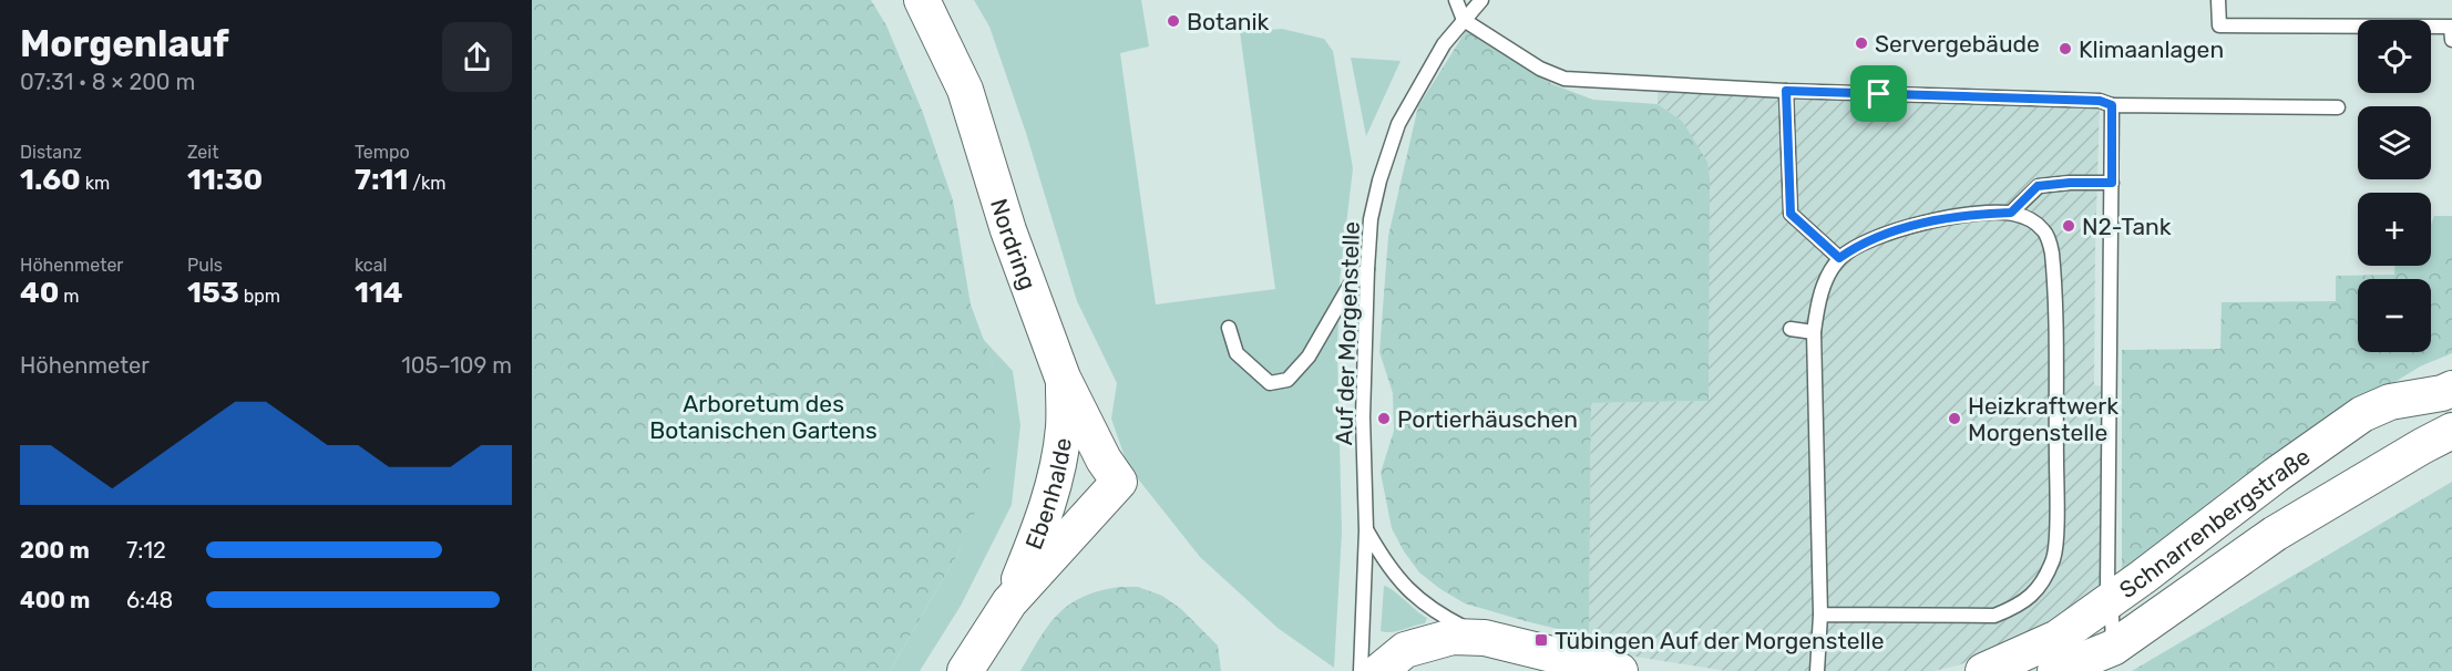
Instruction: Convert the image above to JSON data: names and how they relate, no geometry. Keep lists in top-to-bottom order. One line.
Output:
{"streets":{"street":["Nordring","Ebenhalde","Schnarrenbergstraße"],"lane":["Auf der Morgenstelle"]},"crossings":[["Nordring","Ebenhalde"]],"parks":["Arboretum des Botanischen Gartens"],"places":{"other":["Botanik","Servergebäude","Klimaanlagen","N2-Tank","Portierhäuschen","Heizkraftwerk Morgenstelle"],"transit":["Tübingen Auf der Morgenstelle"]},"page":{"heading":["Morgenlauf","07:31 · 8 × 200 m"],"map_buttons":["+","−"],"stats":[["Distanz","1.60 km"],["Zeit","11:30"],["Tempo","7:11 /km"],["Höhenmeter","40 m"],["Puls","153 bpm"],["kcal","114"]],"chart":["Höhenmeter","105–109 m"],"list":[{"name":"200 m","note":"7:12"},{"name":"400 m","note":"6:48"}]}}
